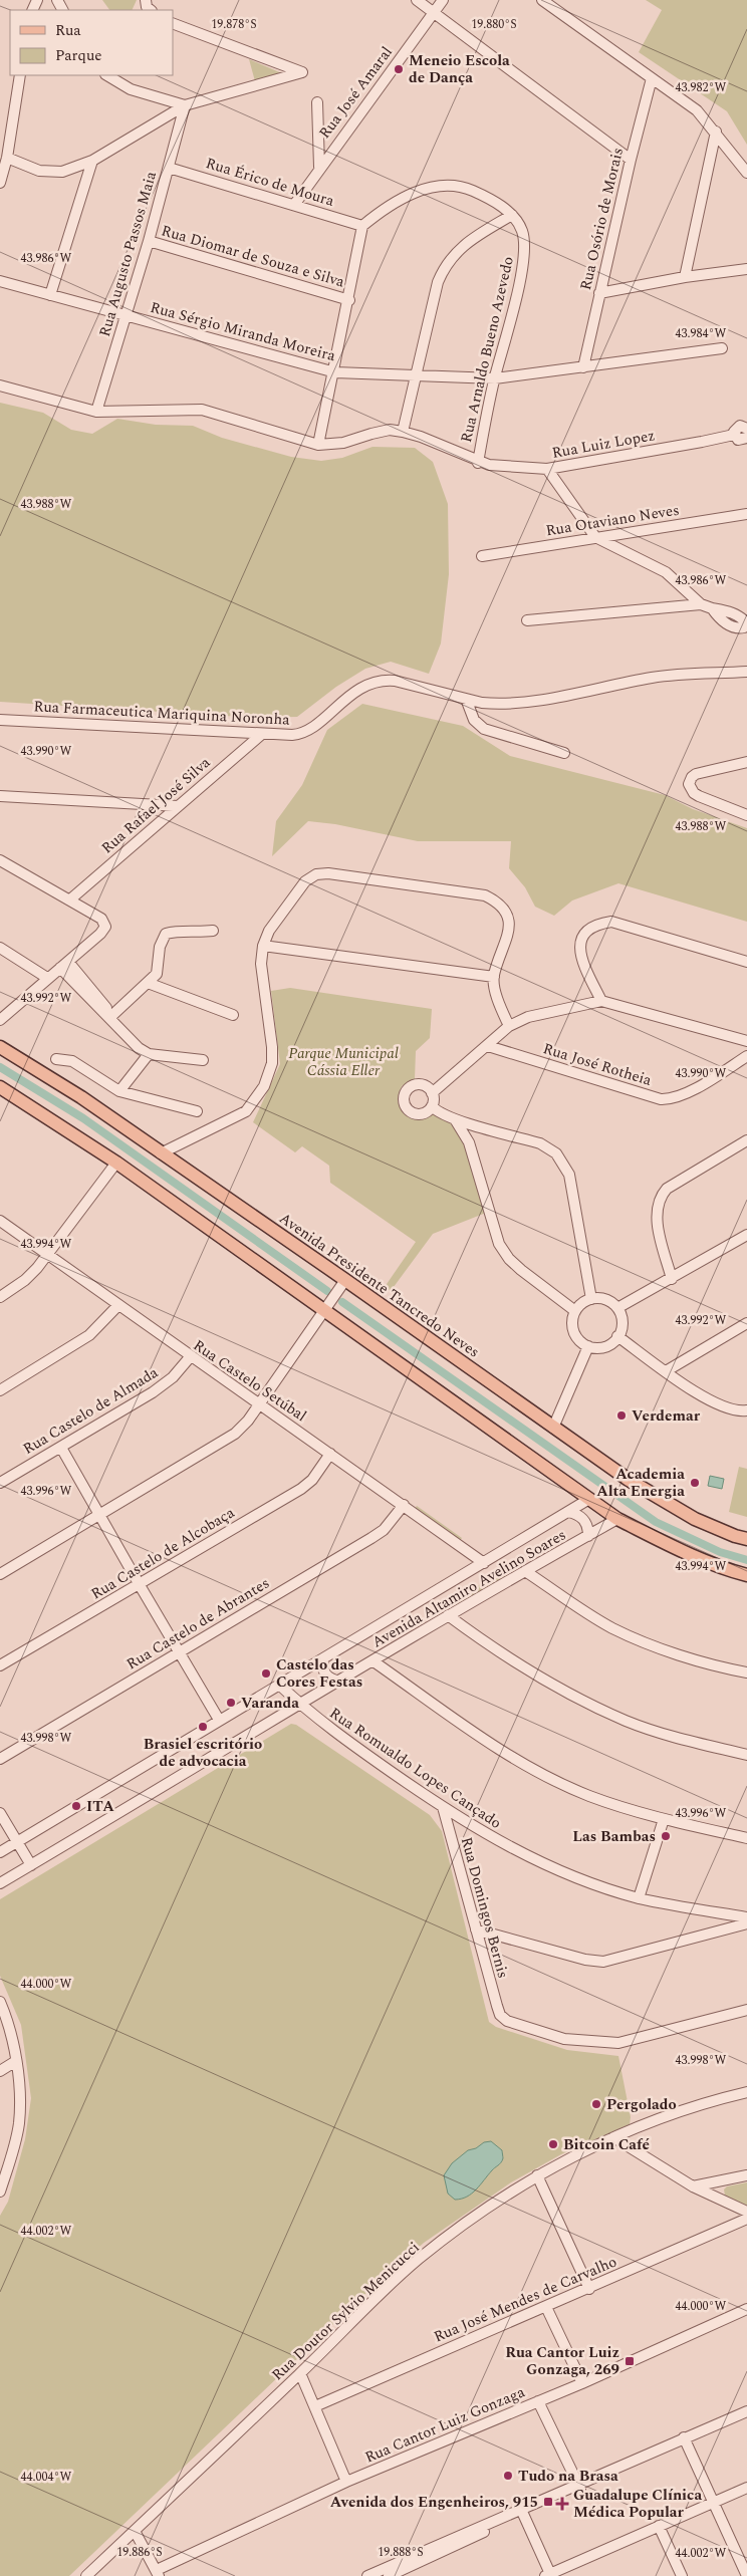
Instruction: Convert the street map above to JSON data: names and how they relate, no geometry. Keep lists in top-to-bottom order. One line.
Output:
{"streets":{"main road":["Avenida Presidente Tancredo Neves"],"street":["Rua José Amaral","Rua Érico de Moura","Rua Osório de Morais","Rua Augusto Passos Maia","Rua Diomar de Souza e Silva","Rua Sérgio Miranda Moreira","Rua Arnaldo Bueno Azevedo","Rua Luiz Lopez","Rua Otaviano Neves","Rua Farmaceutica Mariquina Noronha","Rua Rafael José Silva","Rua José Rotheia","Rua Castelo Setúbal","Rua Castelo de Almada","Rua Castelo de Alcobaça","Avenida Altamiro Avelino Soares","Rua Castelo de Abrantes","Rua Romualdo Lopes Cançado","Rua Domingos Bernis","Rua José Mendes de Carvalho","Rua Doutor Sylvio Menicucci","Rua Cantor Luiz Gonzaga"]},"crossings":[["Rua José Amaral","Rua Érico de Moura"],["Rua Érico de Moura","Rua Augusto Passos Maia"],["Rua Osório de Morais","Rua Sérgio Miranda Moreira"],["Rua Augusto Passos Maia","Rua Diomar de Souza e Silva"],["Rua Augusto Passos Maia","Rua Sérgio Miranda Moreira"],["Rua Sérgio Miranda Moreira","Rua Arnaldo Bueno Azevedo"],["Rua Arnaldo Bueno Azevedo","Rua Luiz Lopez"],["Rua Farmaceutica Mariquina Noronha","Rua Rafael José Silva"],["Rua Castelo Setúbal","Rua Castelo de Almada"],["Rua Castelo Setúbal","Rua Castelo de Alcobaça"],["Rua Castelo Setúbal","Avenida Altamiro Avelino Soares"],["Rua Castelo Setúbal","Rua Castelo de Abrantes"],["Avenida Altamiro Avelino Soares","Rua Romualdo Lopes Cançado"],["Rua Romualdo Lopes Cançado","Rua Domingos Bernis"]],"parks":["Parque Municipal Cássia Eller"],"places":{"other":["Meneio Escola de Dança","Verdemar","Academia Alta Energia","Castelo das Cores Festas","Varanda","Brasiel escritório de advocacia","ITA","Las Bambas","Pergolado","Bitcoin Café","Tudo na Brasa"],"transit":["Rua Cantor Luiz Gonzaga, 269","Avenida dos Engenheiros, 915"],"health":["Guadalupe Clínica Médica Popular"]},"legend":["Rua","Parque"],"coordinates":["19.878°S","19.880°S","43.982°W","43.986°W","43.984°W","43.988°W","43.990°W","43.992°W","43.994°W","43.996°W","43.998°W","44.000°W","44.002°W","44.004°W","19.886°S","19.888°S"]}
